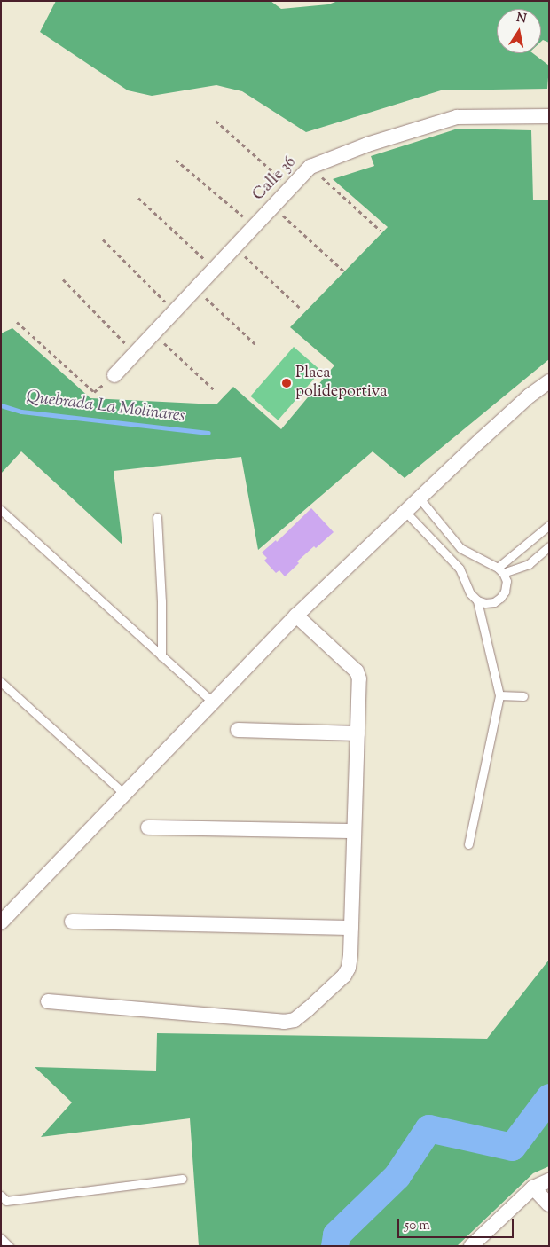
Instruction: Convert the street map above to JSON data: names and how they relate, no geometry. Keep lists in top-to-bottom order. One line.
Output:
{"streets":{"street":["Calle 36"]},"water":["Quebrada La Molinares"],"places":["Placa polideportiva"],"scale_bar":"50 m","north":"top"}
